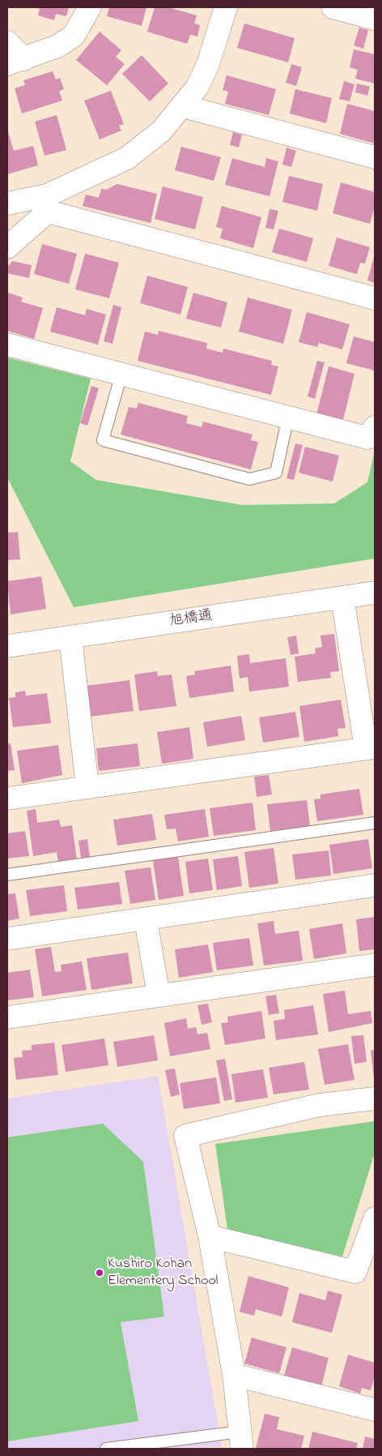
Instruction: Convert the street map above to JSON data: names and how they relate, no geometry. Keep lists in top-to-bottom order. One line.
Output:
{"streets":{"street":["旭橋通"]},"places":["Kushiro Kohan Elementery School"]}
